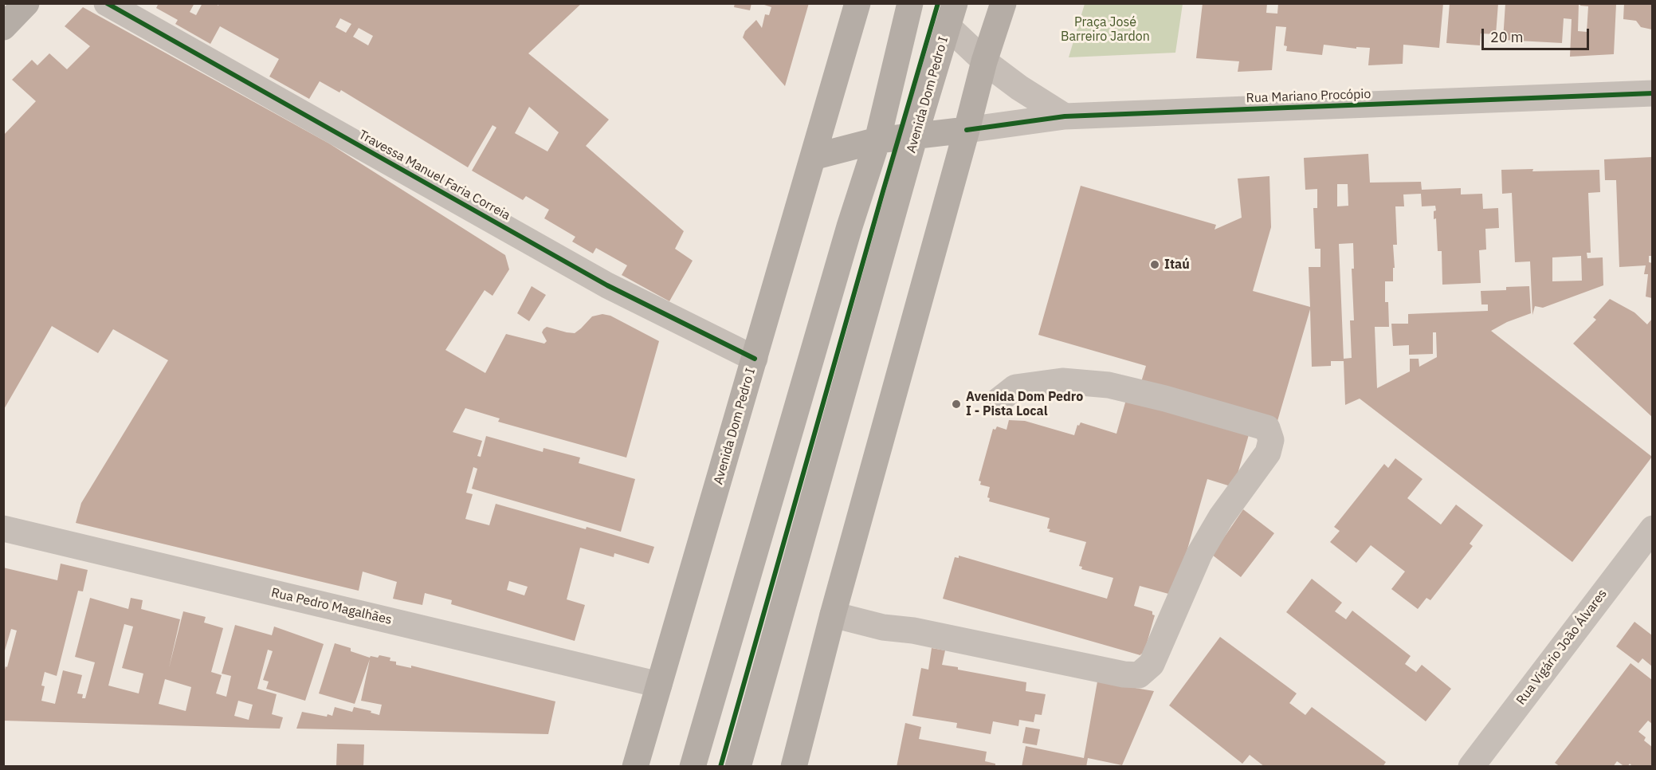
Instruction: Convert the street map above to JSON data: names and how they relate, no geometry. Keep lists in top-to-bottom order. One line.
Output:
{"streets":{"main road":["Avenida Dom Pedro I"],"street":["Rua Mariano Procópio","Travessa Manuel Faria Correia","Rua Pedro Magalhães","Rua Vigário João Álvares"]},"crossings":[["Avenida Dom Pedro I","Travessa Manuel Faria Correia"],["Avenida Dom Pedro I","Rua Pedro Magalhães"]],"parks":["Praça José Barreiro Jardon"],"places":["Itaú","Avenida Dom Pedro I - Pista Local"],"scale_bar":"20 m"}
